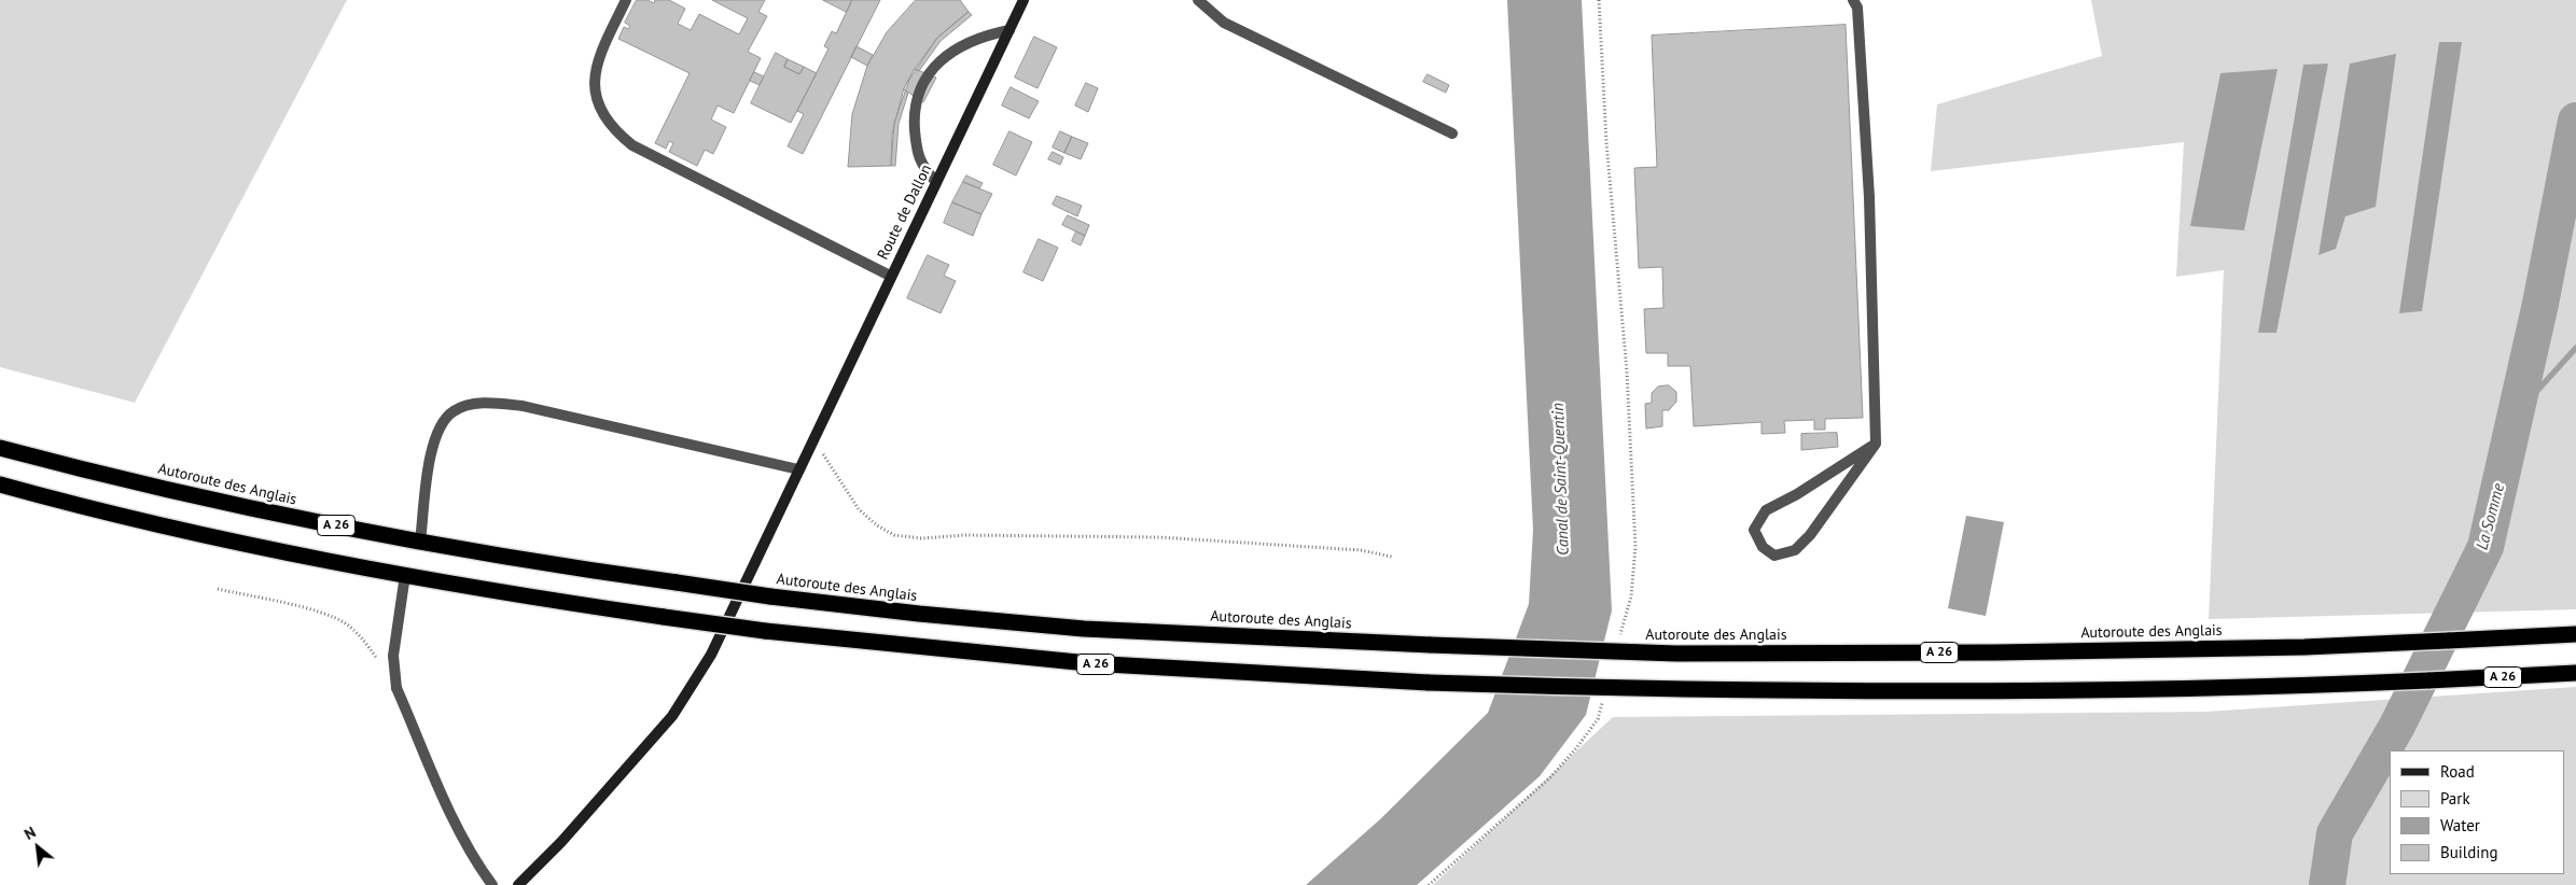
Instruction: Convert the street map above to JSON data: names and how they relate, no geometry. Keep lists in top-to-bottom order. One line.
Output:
{"streets":{"highway":["Autoroute des Anglais","A 26"],"street":["Route de Dallon"]},"water":["Canal de Saint-Quentin","La Somme"],"legend":["Road","Park","Water","Building"],"north":"top left"}
